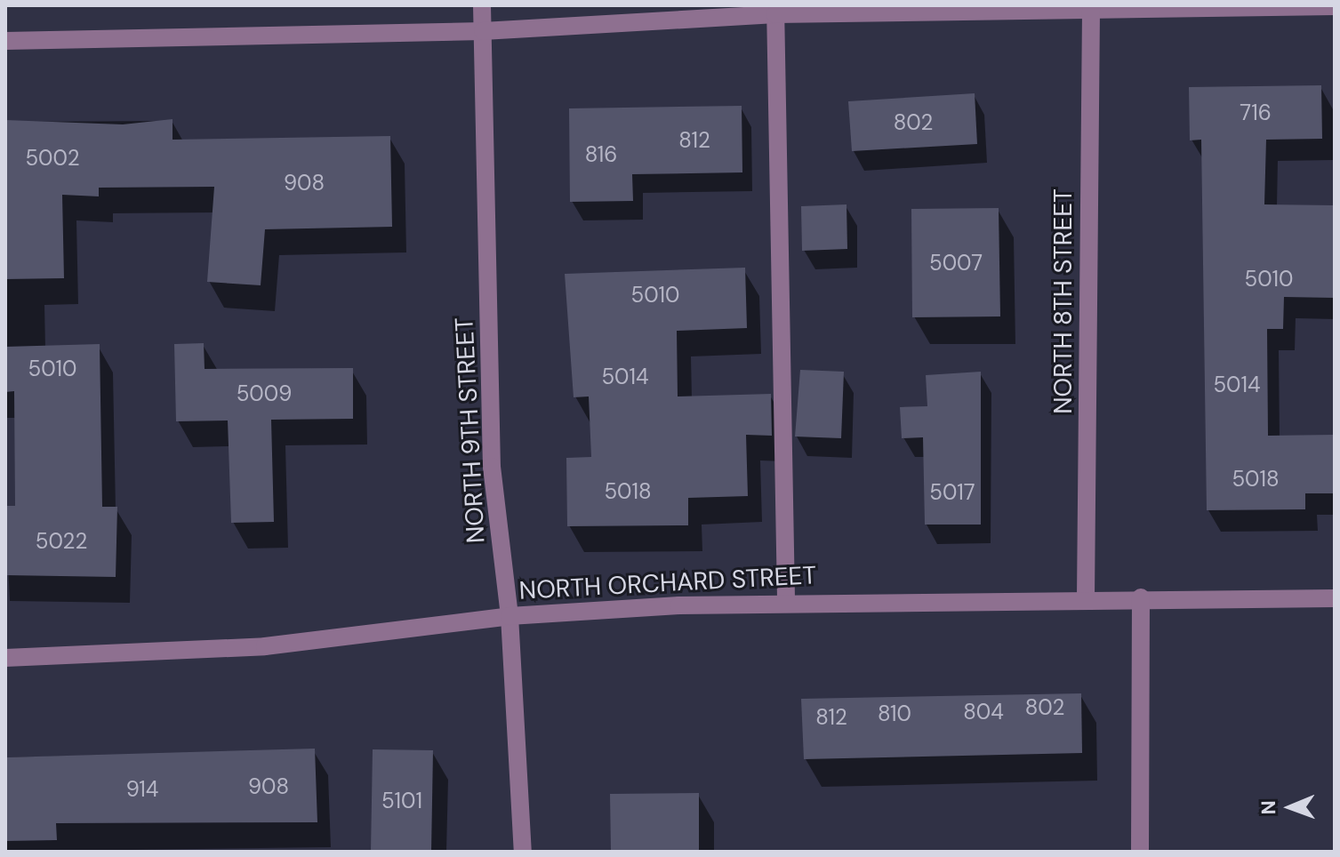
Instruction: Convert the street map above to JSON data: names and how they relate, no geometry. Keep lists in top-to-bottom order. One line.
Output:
{"streets":{"street":["NORTH 8TH STREET","NORTH 9TH STREET","NORTH ORCHARD STREET"]},"crossings":[["NORTH 8TH STREET","NORTH ORCHARD STREET"],["NORTH 9TH STREET","NORTH ORCHARD STREET"]],"house_numbers":["716","802","812","816","5002","908","5007","5010","5010","5010","5014","5014","5009","5018","5018","5017","5022","802","804","810","812","908","914","5101"],"north":"left"}
